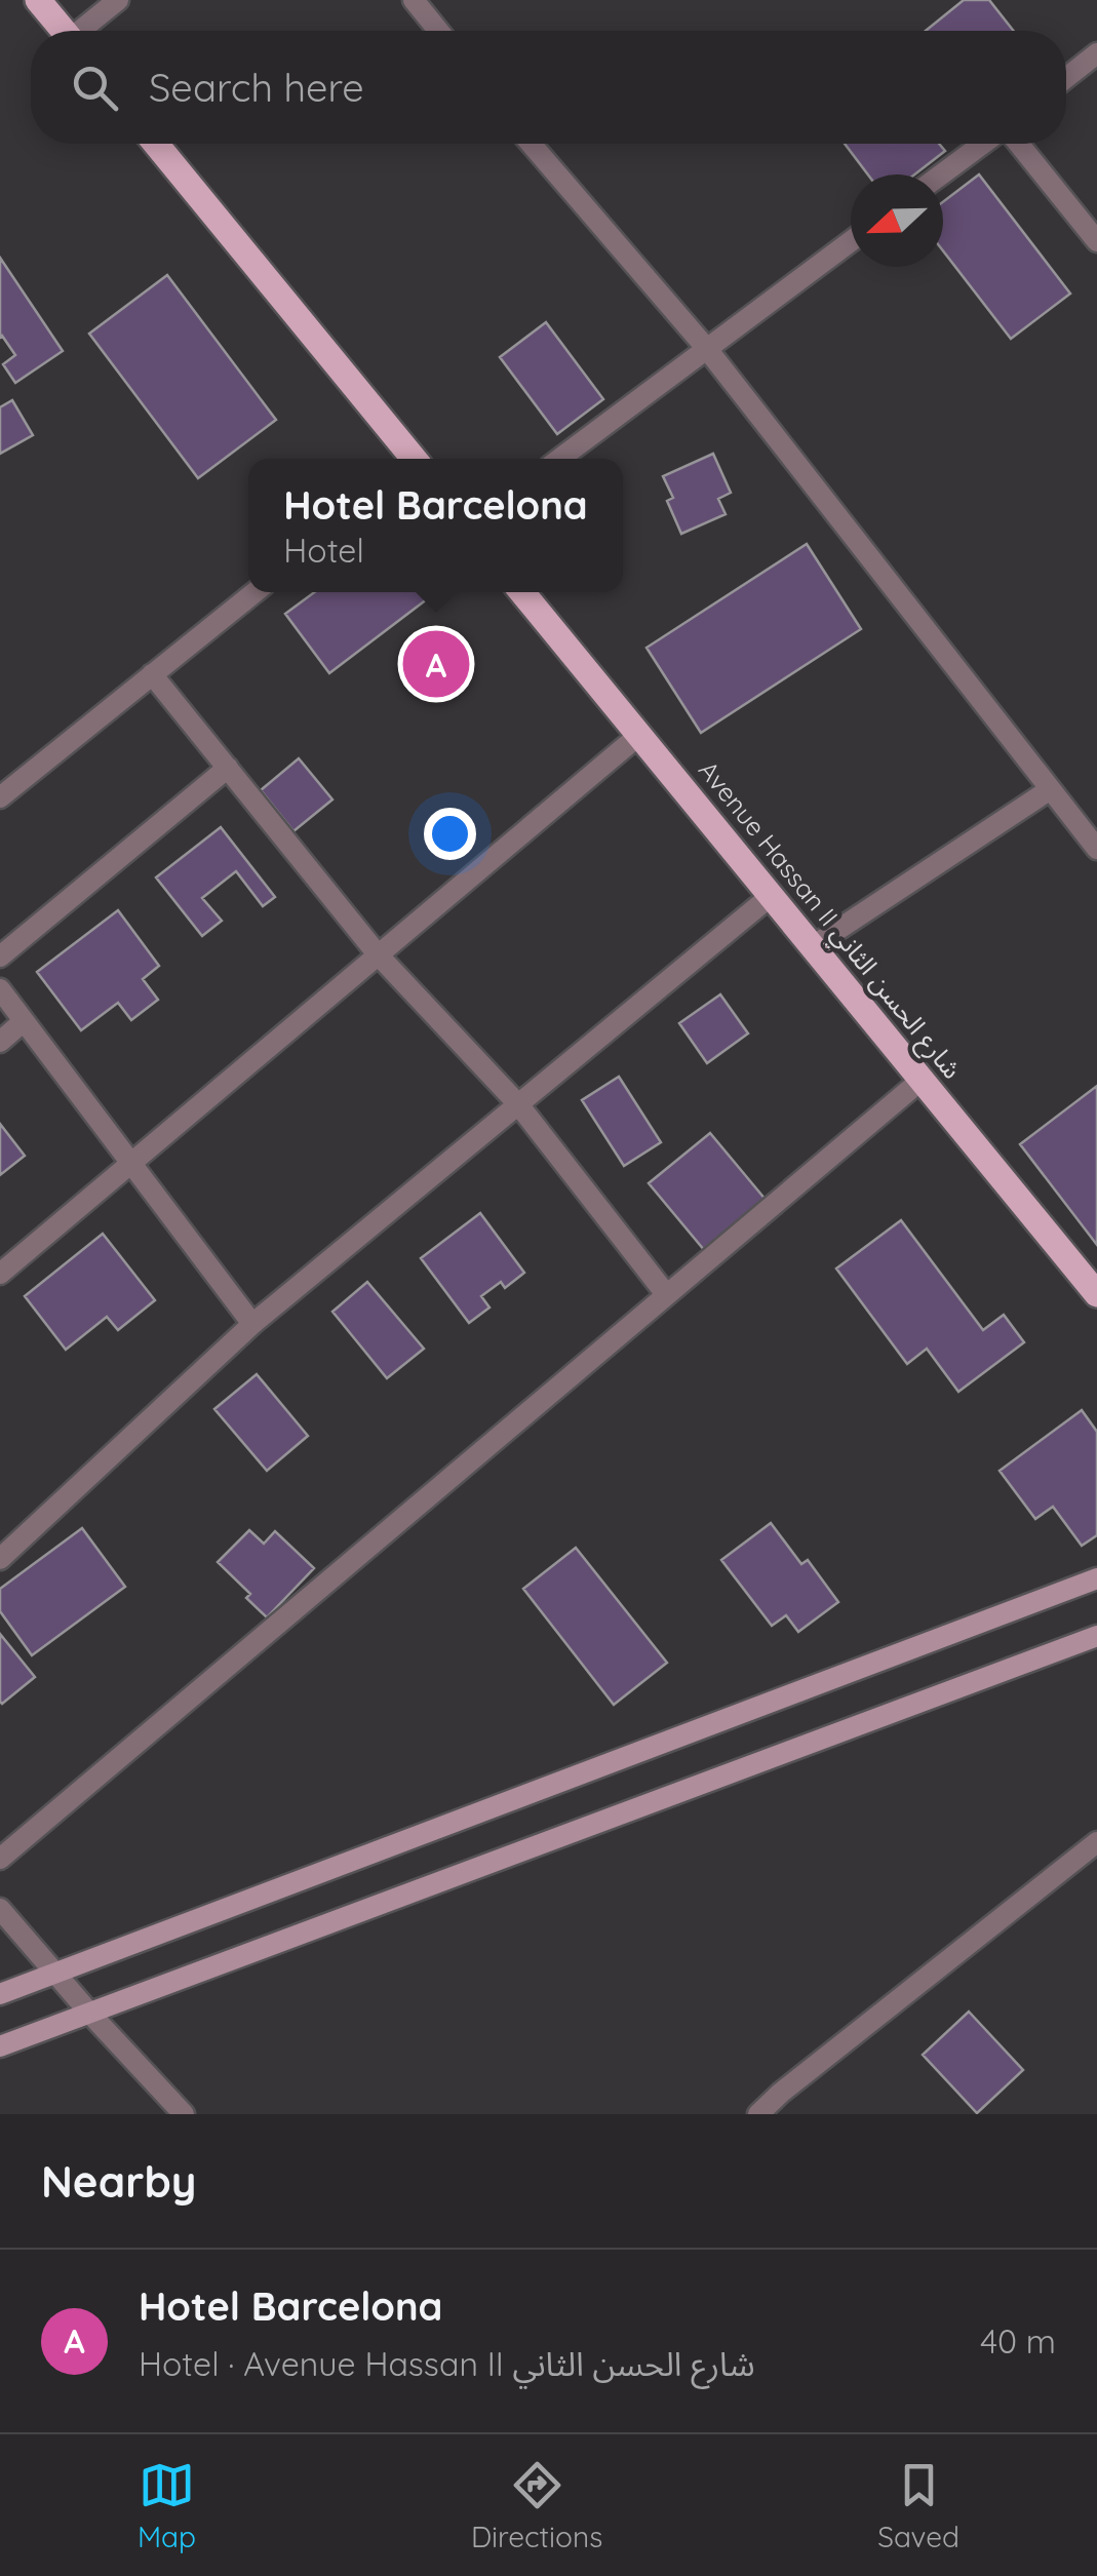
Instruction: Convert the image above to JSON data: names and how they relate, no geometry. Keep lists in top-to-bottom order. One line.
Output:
{"streets":{"main road":["Avenue Hassan II شارع الحسن الثاني"]},"north":"left","page":{"search":"Search here","popup":["Hotel Barcelona","Hotel"],"pins":"A","heading":"Nearby","list":[{"mark":"A","name":"Hotel Barcelona","note":"Hotel · Avenue Hassan II شارع الحسن الثاني","value":"40 m"}],"nav":["Map","Directions","Saved"]}}
